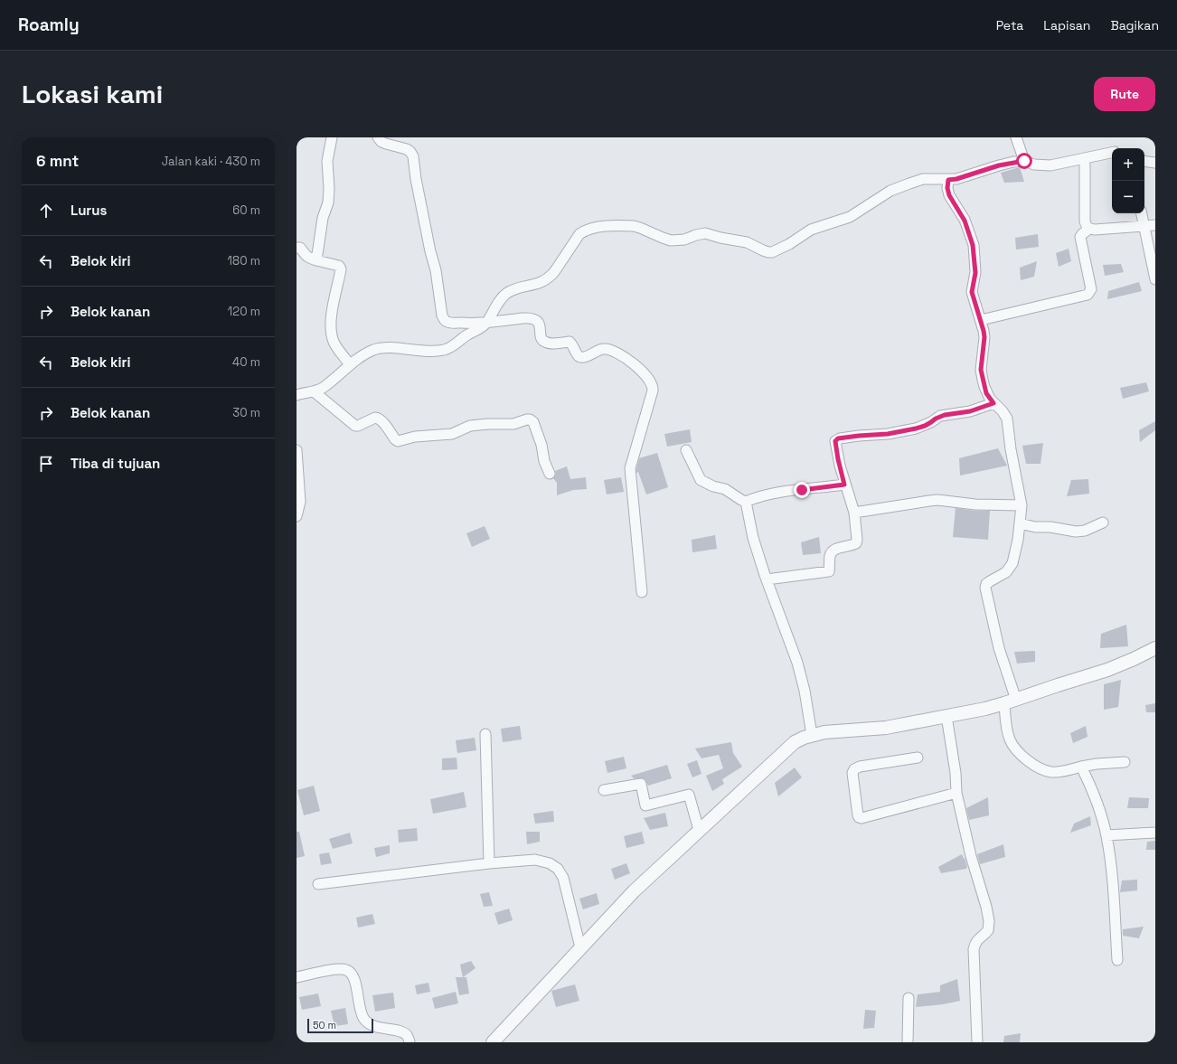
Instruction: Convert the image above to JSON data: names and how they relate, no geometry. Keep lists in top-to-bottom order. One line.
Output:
{"scale_bar":"50 m","page":{"header":"Roamly","nav":["Peta","Lapisan","Bagikan"],"buttons":"Rute","title":"Lokasi kami","heading":["6 mnt","Jalan kaki · 430 m"],"map_buttons":["+","−"],"list":[["Lurus","60 m"],["Belok kiri","180 m"],["Belok kanan","120 m"],["Belok kiri","40 m"],["Belok kanan","30 m"],"Tiba di tujuan"],"scale":"50 m"}}
